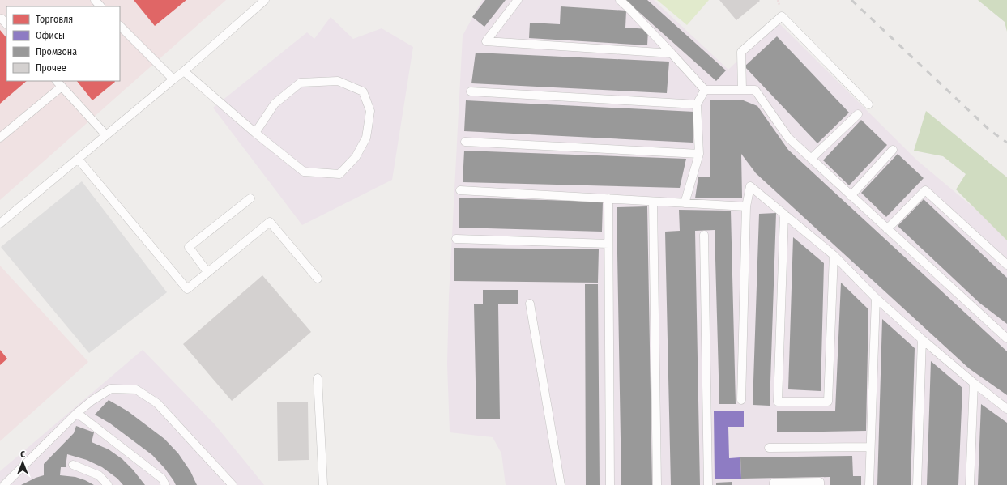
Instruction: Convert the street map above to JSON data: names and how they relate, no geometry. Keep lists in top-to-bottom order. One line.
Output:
{"legend":["Торговля","Офисы","Промзона","Прочее"],"north":"top"}
